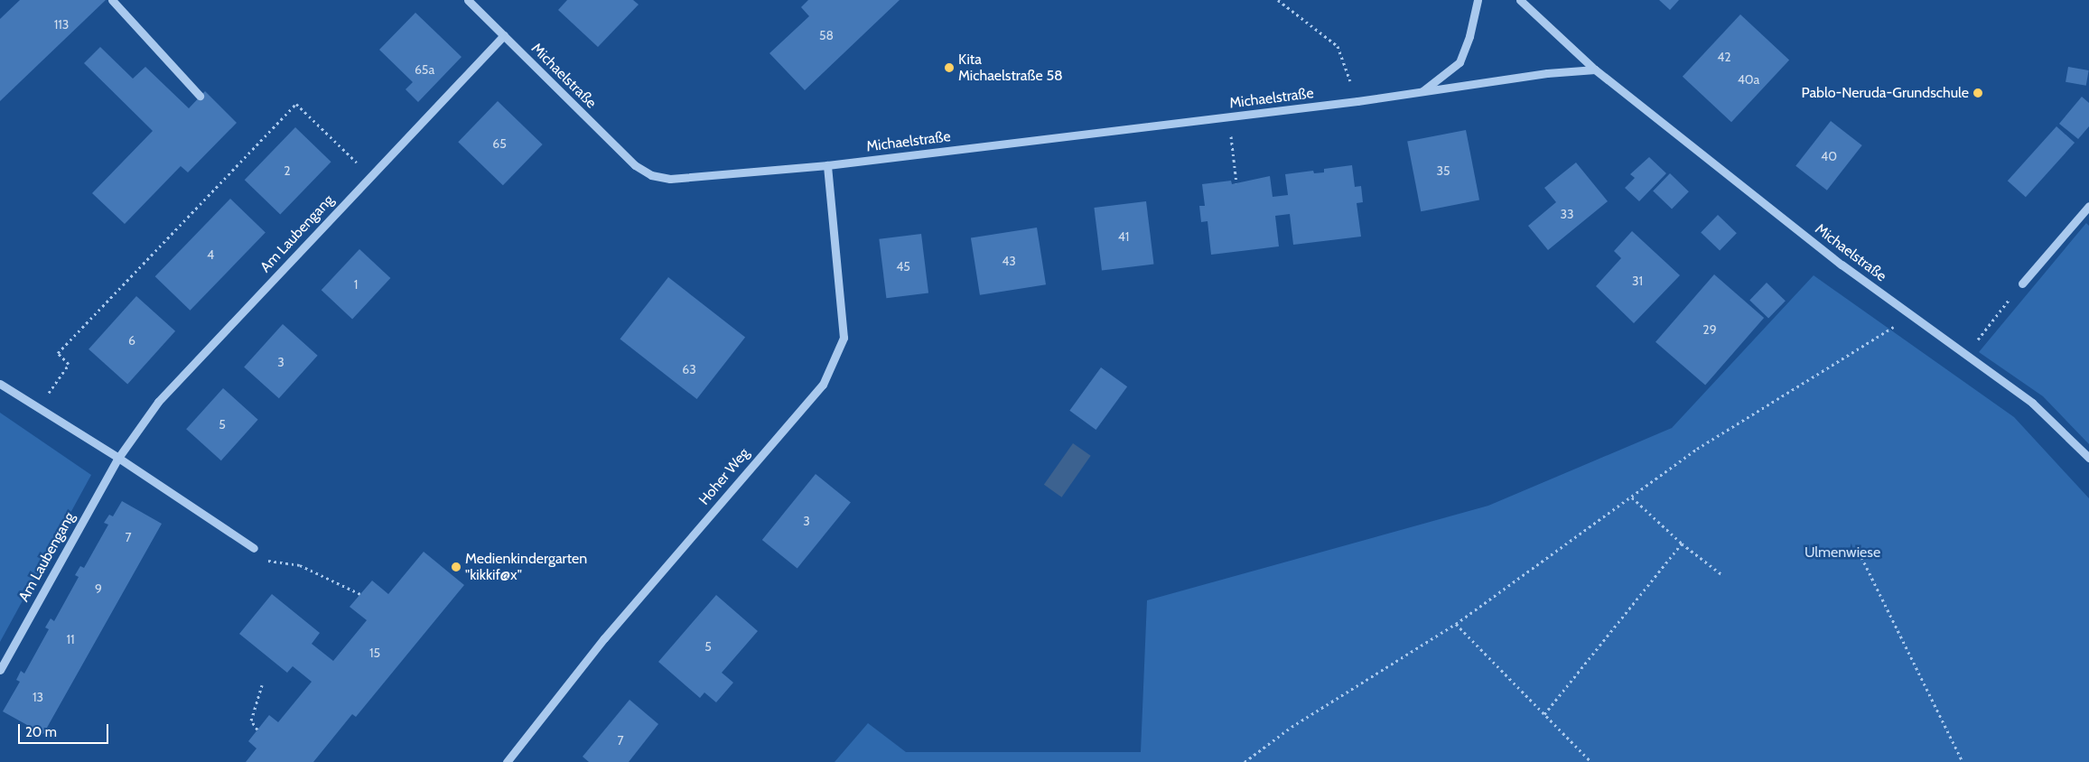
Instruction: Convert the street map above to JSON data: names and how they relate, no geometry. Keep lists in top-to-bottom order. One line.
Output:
{"streets":{"street":["Michaelstraße","Am Laubengang","Hoher Weg"]},"crossings":[["Michaelstraße","Am Laubengang"],["Michaelstraße","Hoher Weg"]],"parks":["Ulmenwiese"],"places":["Kita Michaelstraße 58","Pablo-Neruda-Grundschule","Medienkindergarten \"kikkif@x\""],"house_numbers":["113","58","42","65a","40a","65","40","2","35","33","41","4","43","45","31","1","29","6","3","63","5","3","7","9","11","5","15","13","7"],"scale_bar":"20 m"}
